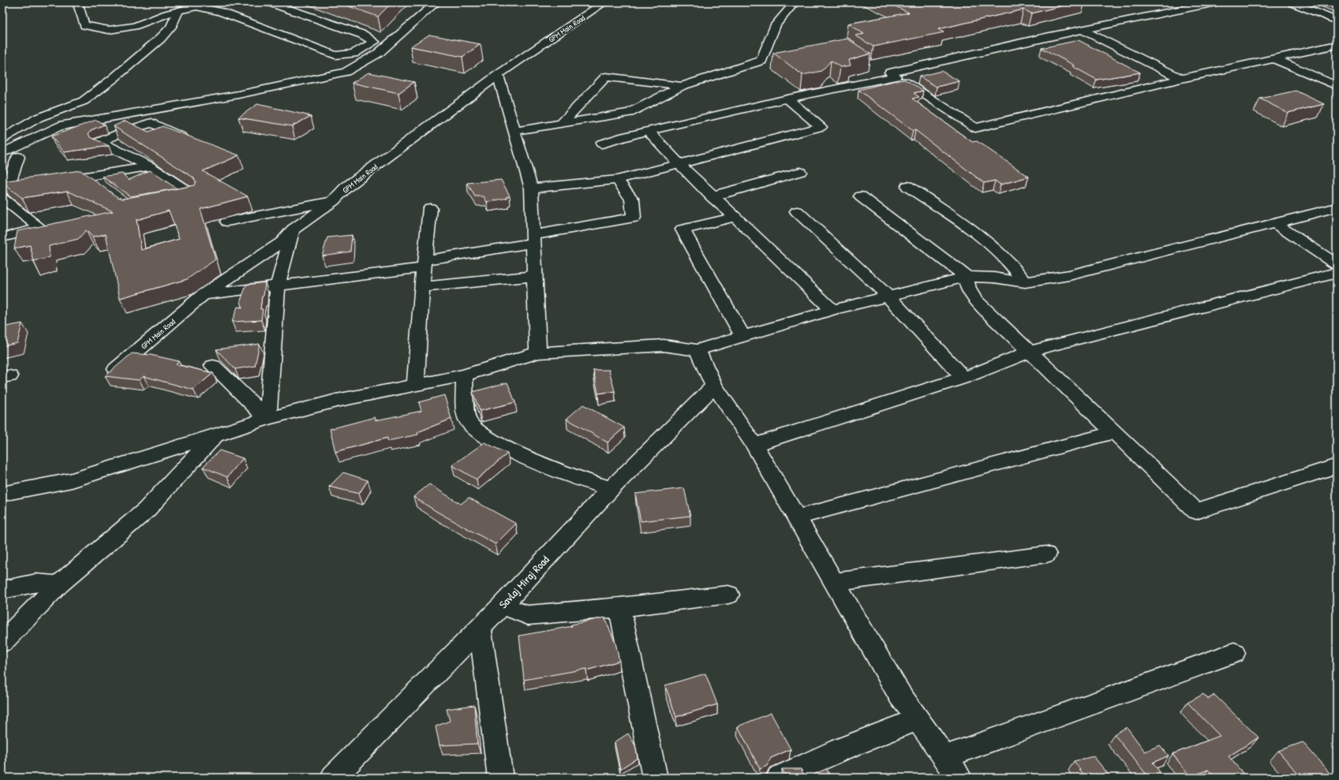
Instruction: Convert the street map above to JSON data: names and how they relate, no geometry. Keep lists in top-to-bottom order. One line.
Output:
{"streets":{"street":["GPM Main Road","Savlaj Miraj Road"]}}
